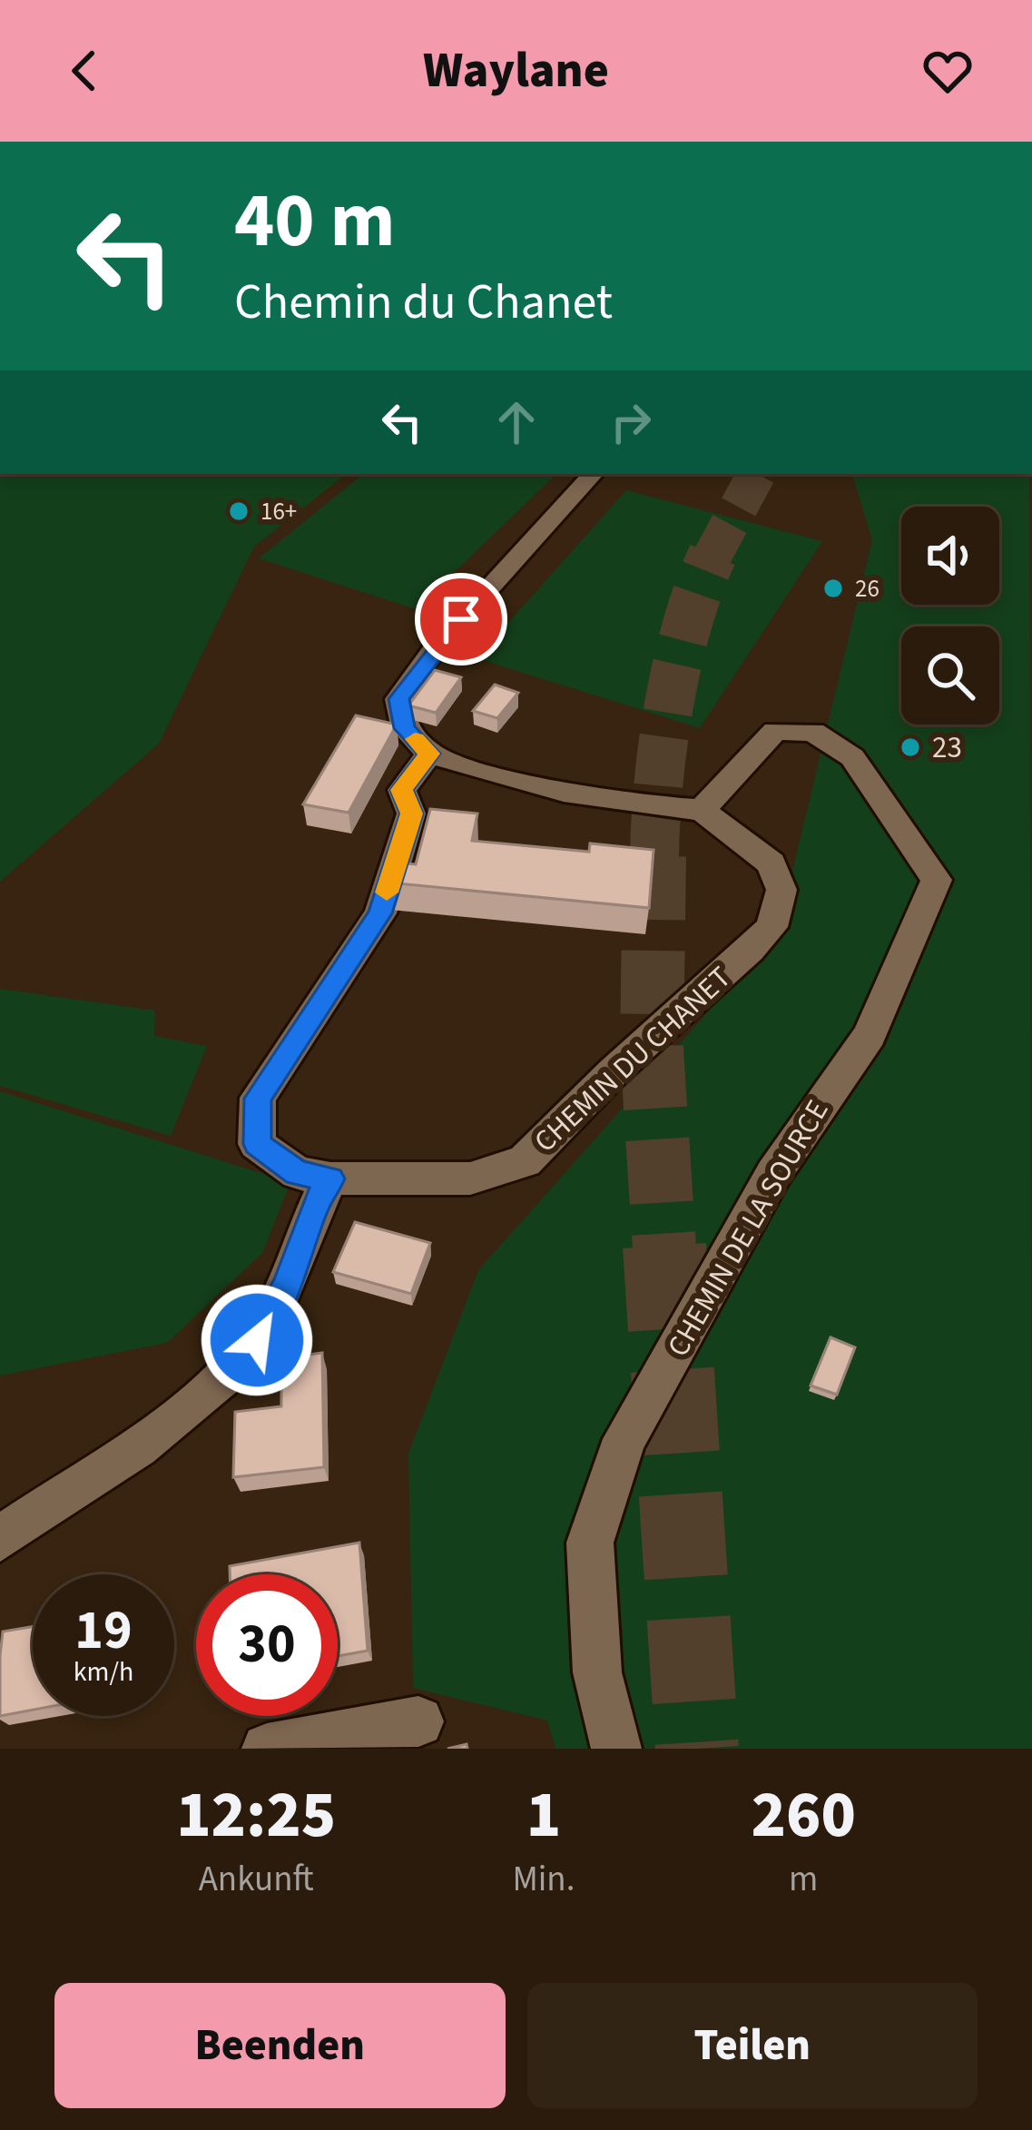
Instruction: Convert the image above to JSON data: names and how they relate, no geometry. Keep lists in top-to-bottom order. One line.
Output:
{"streets":{"street":["CHEMIN DU CHANET","CHEMIN DE LA SOURCE"]},"crossings":[["CHEMIN DU CHANET","CHEMIN DE LA SOURCE"]],"places":["16+","26","23"],"page":{"header":"Waylane","turn":["40 m","Chemin du Chanet"],"speed":"19 km/h","limit":"30","eta":["12:25","Ankunft","1","Min.","260","m"],"buttons":["Beenden","Teilen"]}}
